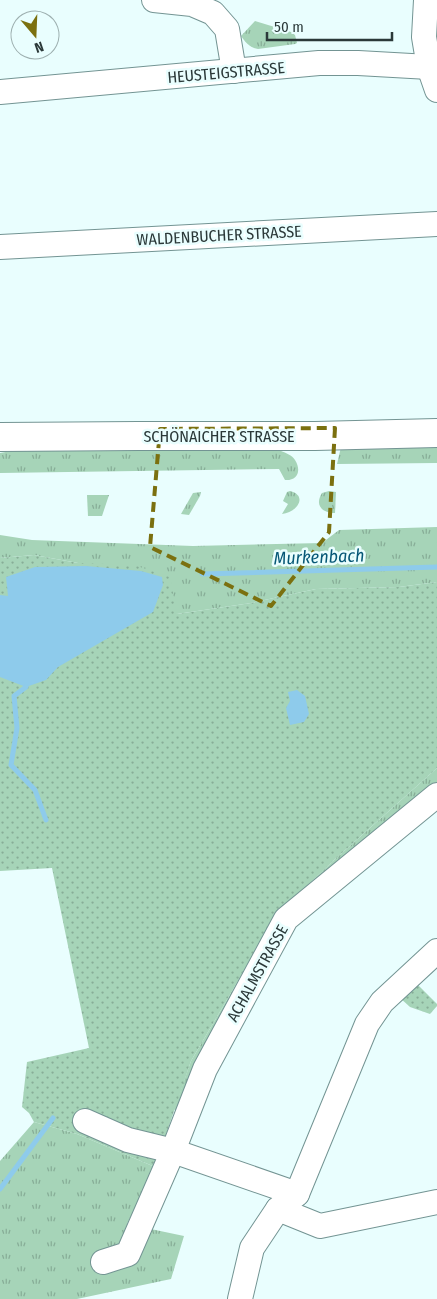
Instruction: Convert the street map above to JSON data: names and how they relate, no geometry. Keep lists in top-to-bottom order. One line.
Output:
{"streets":{"main road":["SCHÖNAICHER STRASSE"],"street":["HEUSTEIGSTRASSE","WALDENBUCHER STRASSE","ACHALMSTRASSE"]},"water":["Murkenbach"],"scale_bar":"50 m","north":"bottom"}
